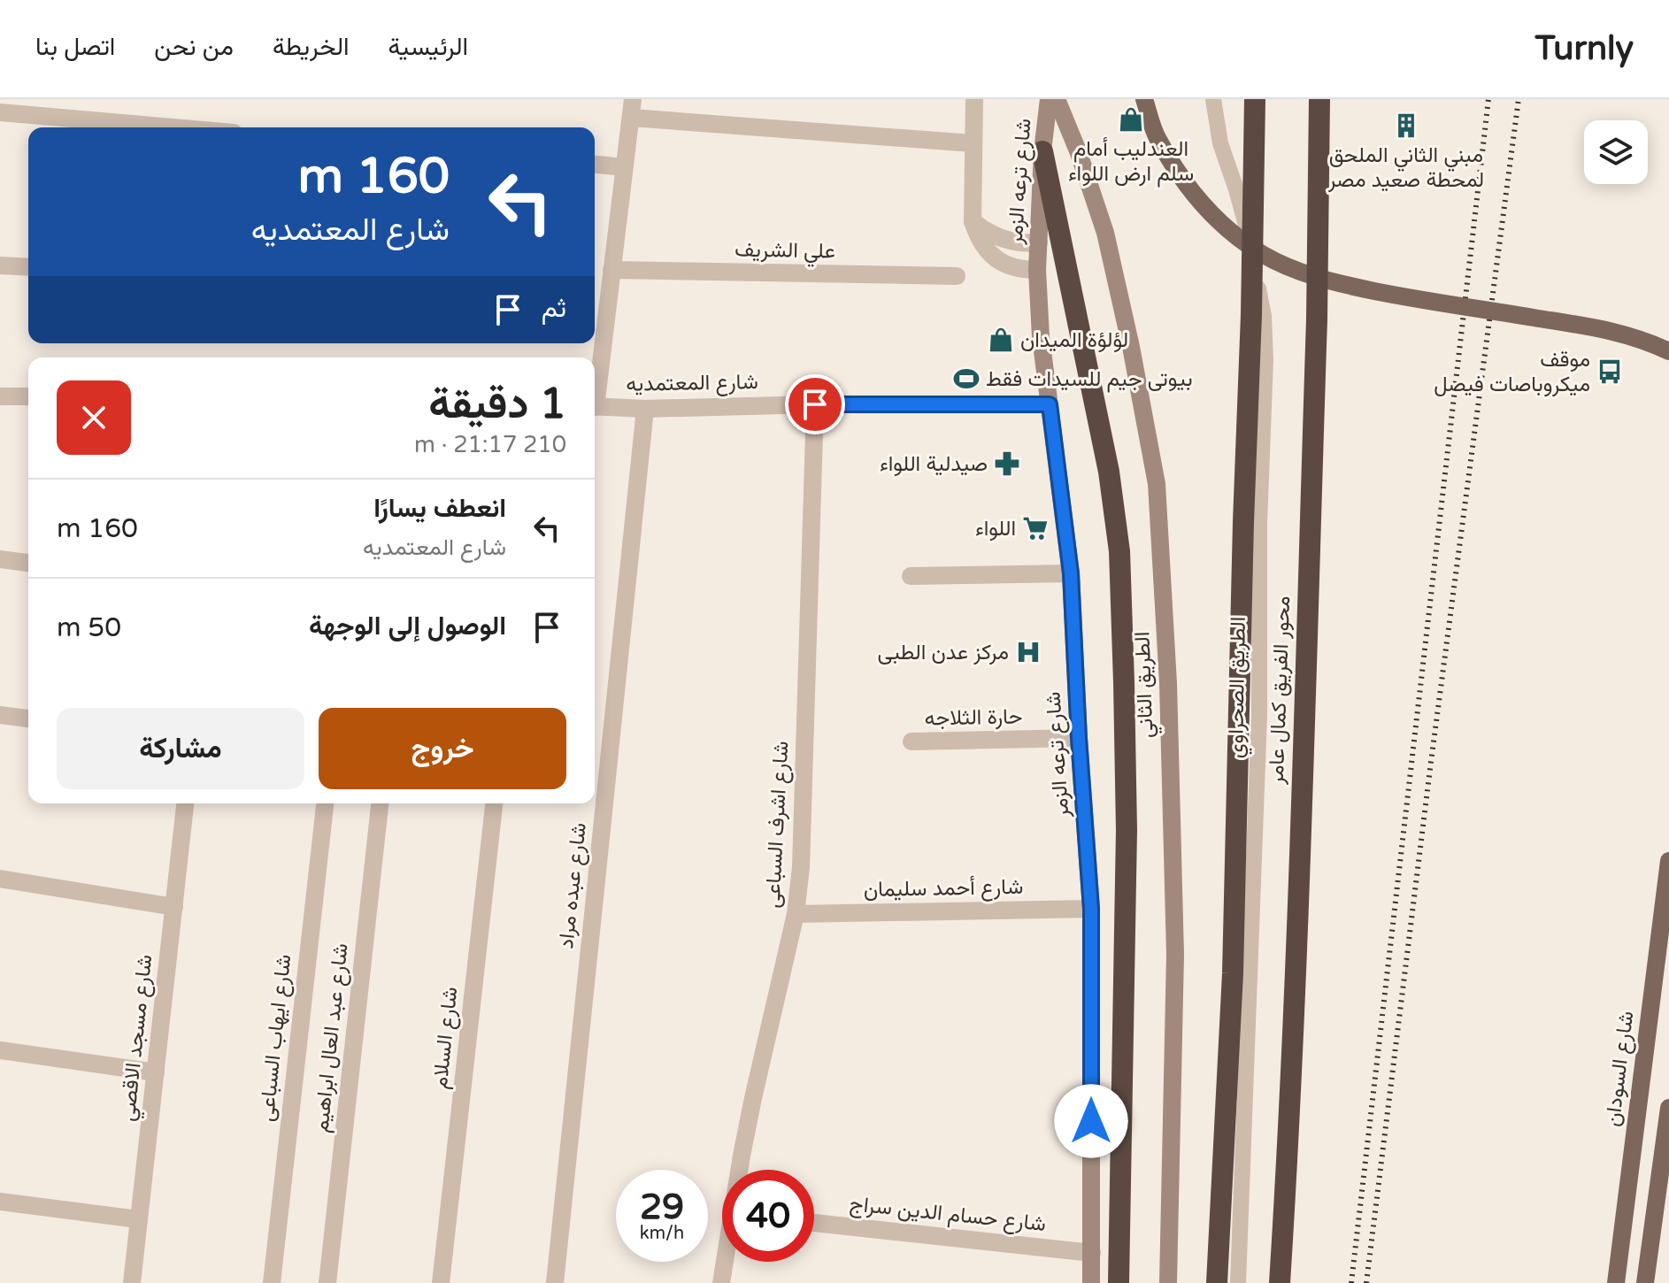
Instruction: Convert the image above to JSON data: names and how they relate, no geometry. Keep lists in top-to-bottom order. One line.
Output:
{"streets":{"highway":["محور الفريق كمال عامر"],"main road":["شارع السودان"],"street":["شارع ترعه الزمر","علي الشريف","شارع المعتمديه","الطريق الثاني","حارة الثلاجه","شارع اشرف السباعى","شارع عبده مراد","شارع أحمد سليمان","شارع مسجد الاقصي","شارع ايهاب السباعى","شارع عبد العال ابراهيم","شارع السلام","شارع حسام الدين سراج"],"lane":["الطريق الصحراوي"]},"crossings":[["شارع ترعه الزمر","شارع المعتمديه"],["شارع ترعه الزمر","حارة الثلاجه"],["شارع ترعه الزمر","شارع أحمد سليمان"],["شارع ترعه الزمر","شارع حسام الدين سراج"],["شارع المعتمديه","شارع اشرف السباعى"],["شارع المعتمديه","شارع عبده مراد"],["شارع اشرف السباعى","شارع أحمد سليمان"]],"places":{"shop":["العندليب أمام سلم ارض اللواء","لؤلؤة الميدان"],"building":["مبني الثاني الملحق لمحطة صعيد مصر"],"bus stop":["موقف ميكروباصات فيصل"],"sports":["بيوتى جيم للسيدات فقط"],"pharmacy":["صيدلية اللواء"],"supermarket":["اللواء"],"hospital":["مركز عدن الطبى"]},"page":{"header":"Turnly","nav":["الرئيسية","الخريطة","من نحن","اتصل بنا"],"turn":["160 m","شارع المعتمديه"],"then":"ثم","heading":["1 دقيقة","210 m · 21:17"],"list":[{"name":"انعطف يسارًا","note":"شارع المعتمديه","value":"160 m"},{"name":"الوصول إلى الوجهة","value":"50 m"}],"buttons":["خروج","مشاركة"],"speed":"29 km/h","limit":"40"}}
